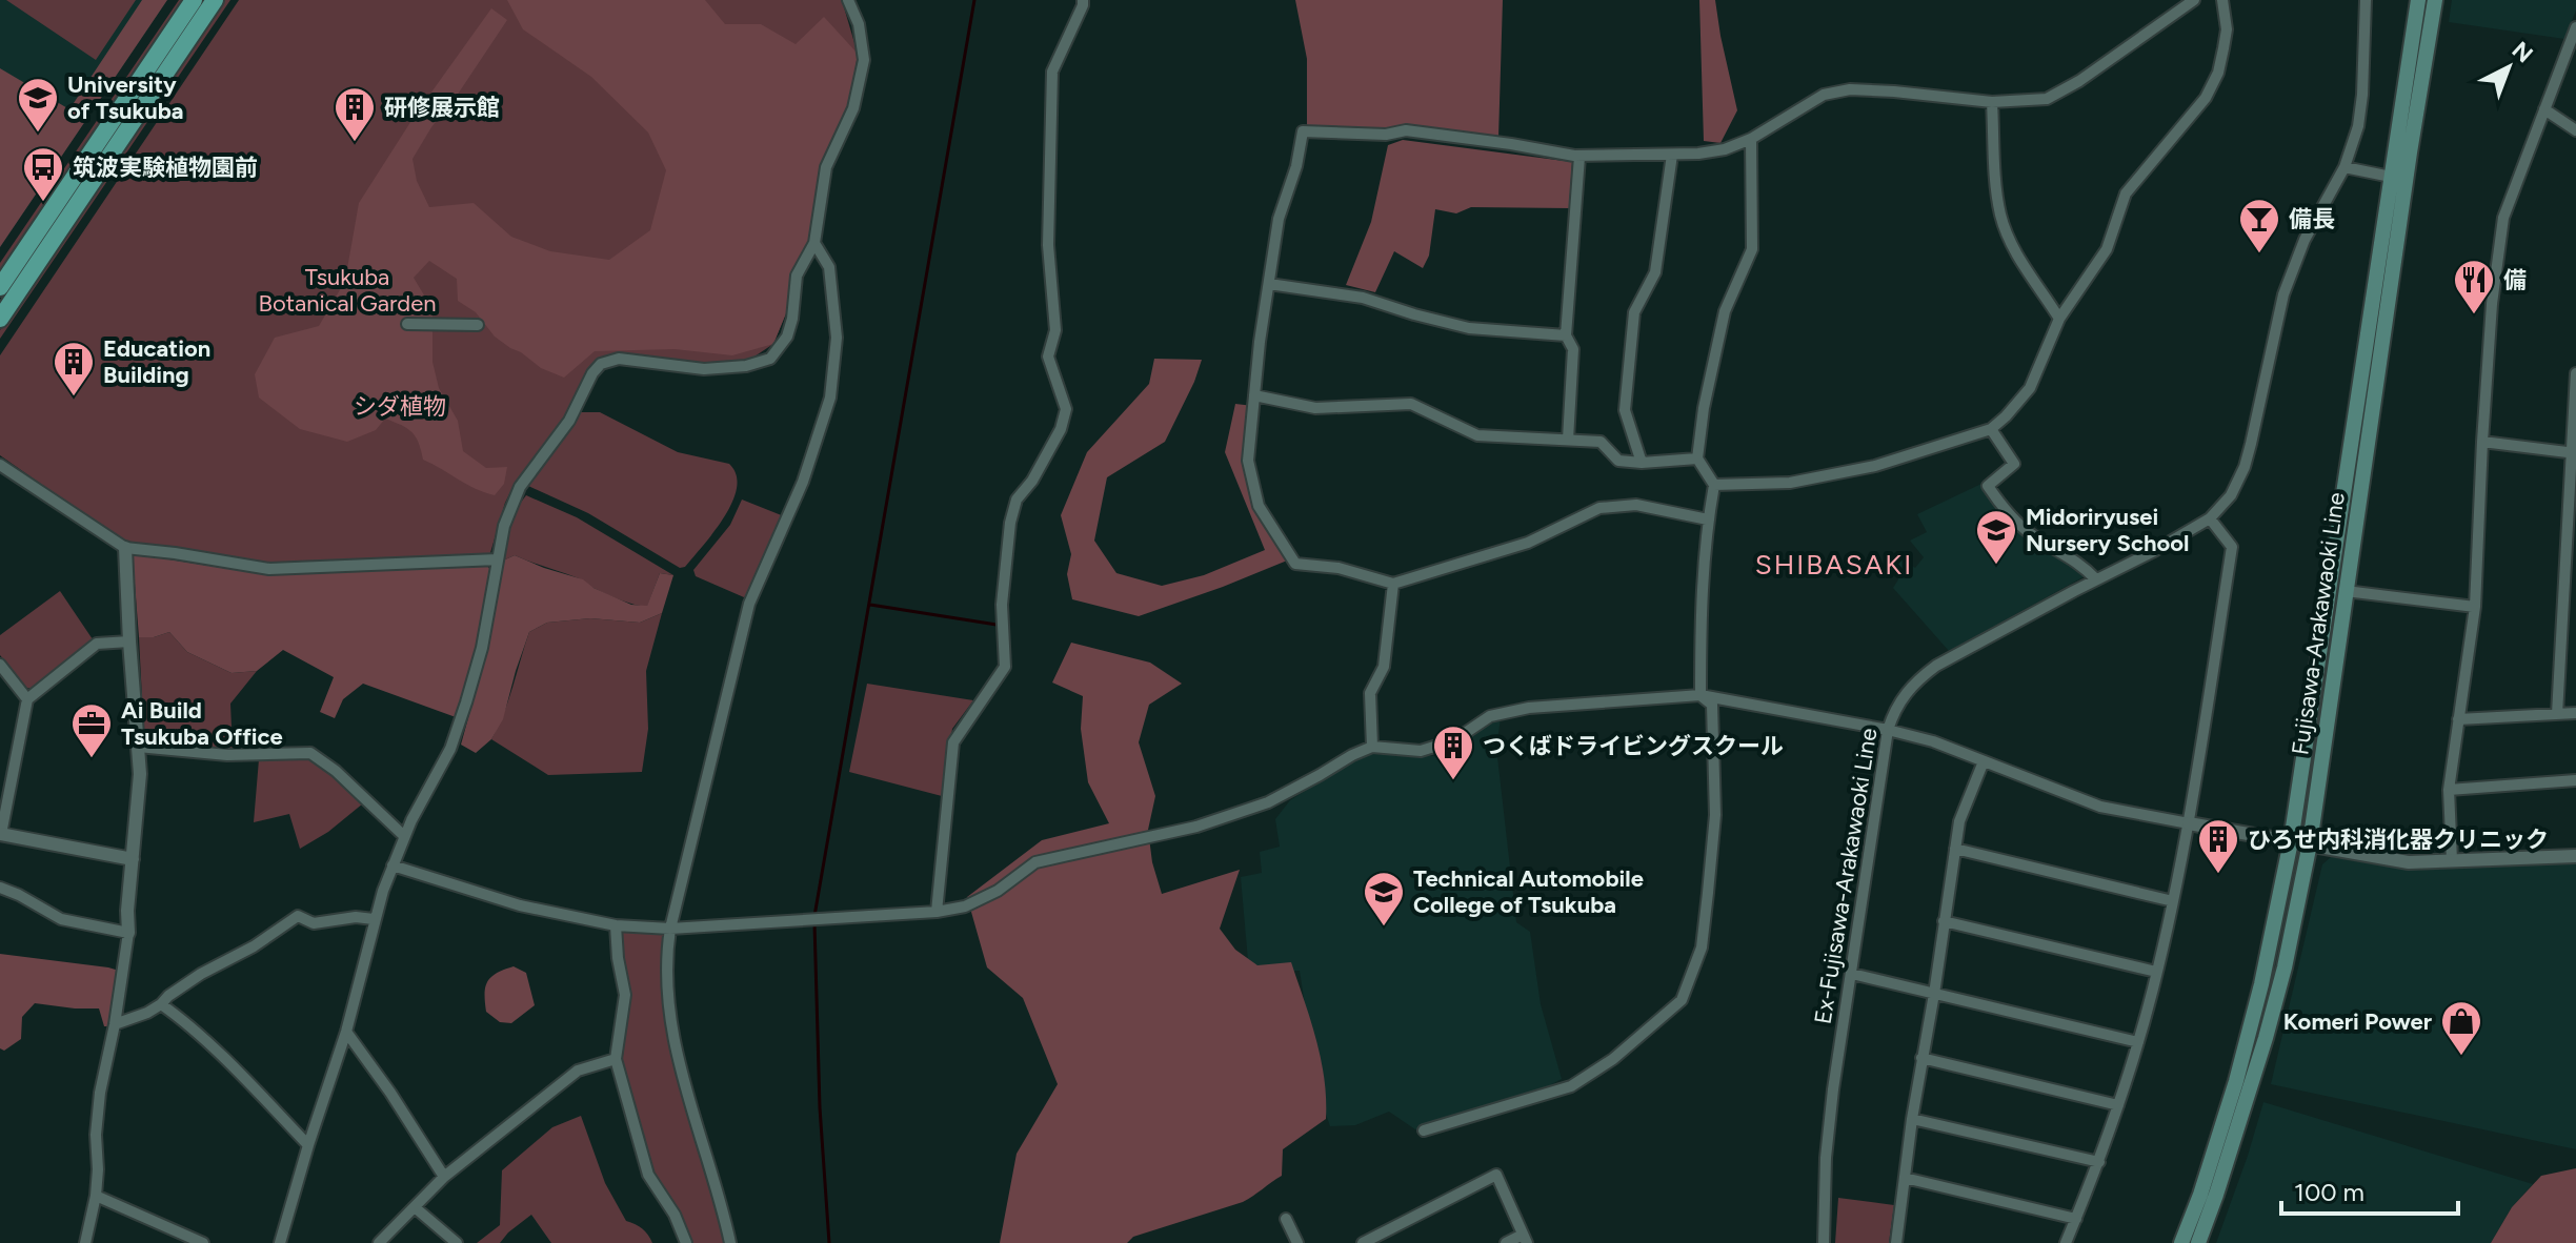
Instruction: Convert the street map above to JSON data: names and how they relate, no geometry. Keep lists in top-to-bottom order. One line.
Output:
{"streets":{"main road":["Fujisawa-Arakawaoki Line"],"street":["Ex-Fujisawa-Arakawaoki Line"]},"districts":["SHIBASAKI"],"parks":["Tsukuba Botanical Garden","シダ植物"],"places":{"school or university":["University of Tsukuba","Midoriryusei Nursery School","Technical Automobile College of Tsukuba"],"building":["研修展示館","Education Building","つくばドライビングスクール","ひろせ内科消化器クリニック"],"bus stop":["筑波実験植物園前"],"bar":["備長"],"restaurant":["備"],"office":["Ai Build Tsukuba Office"],"shop":["Komeri Power"]},"scale_bar":"100 m","north":"top right"}
